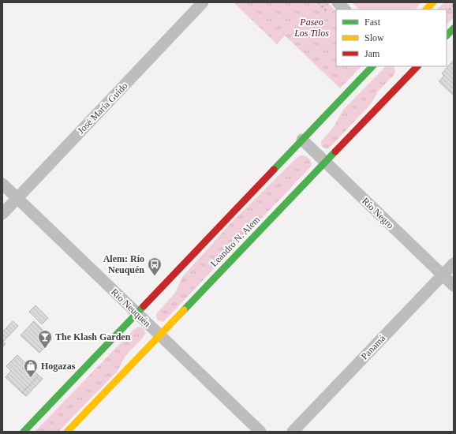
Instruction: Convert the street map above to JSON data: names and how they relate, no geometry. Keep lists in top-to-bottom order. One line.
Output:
{"streets":{"main road":["Leandro N. Alem"],"street":["José María Guido","Río Negro","Río Neuquén","Panamá"]},"crossings":[["José María Guido","Río Neuquén"],["Río Negro","Leandro N. Alem"],["Río Negro","Panamá"],["Leandro N. Alem","Río Neuquén"]],"parks":["Paseo Los Tilos"],"places":{"bus stop":["Alem: Río Neuquén"],"bar":["The Klash Garden"],"shop":["Hogazas"]},"legend":["Fast","Slow","Jam"]}
